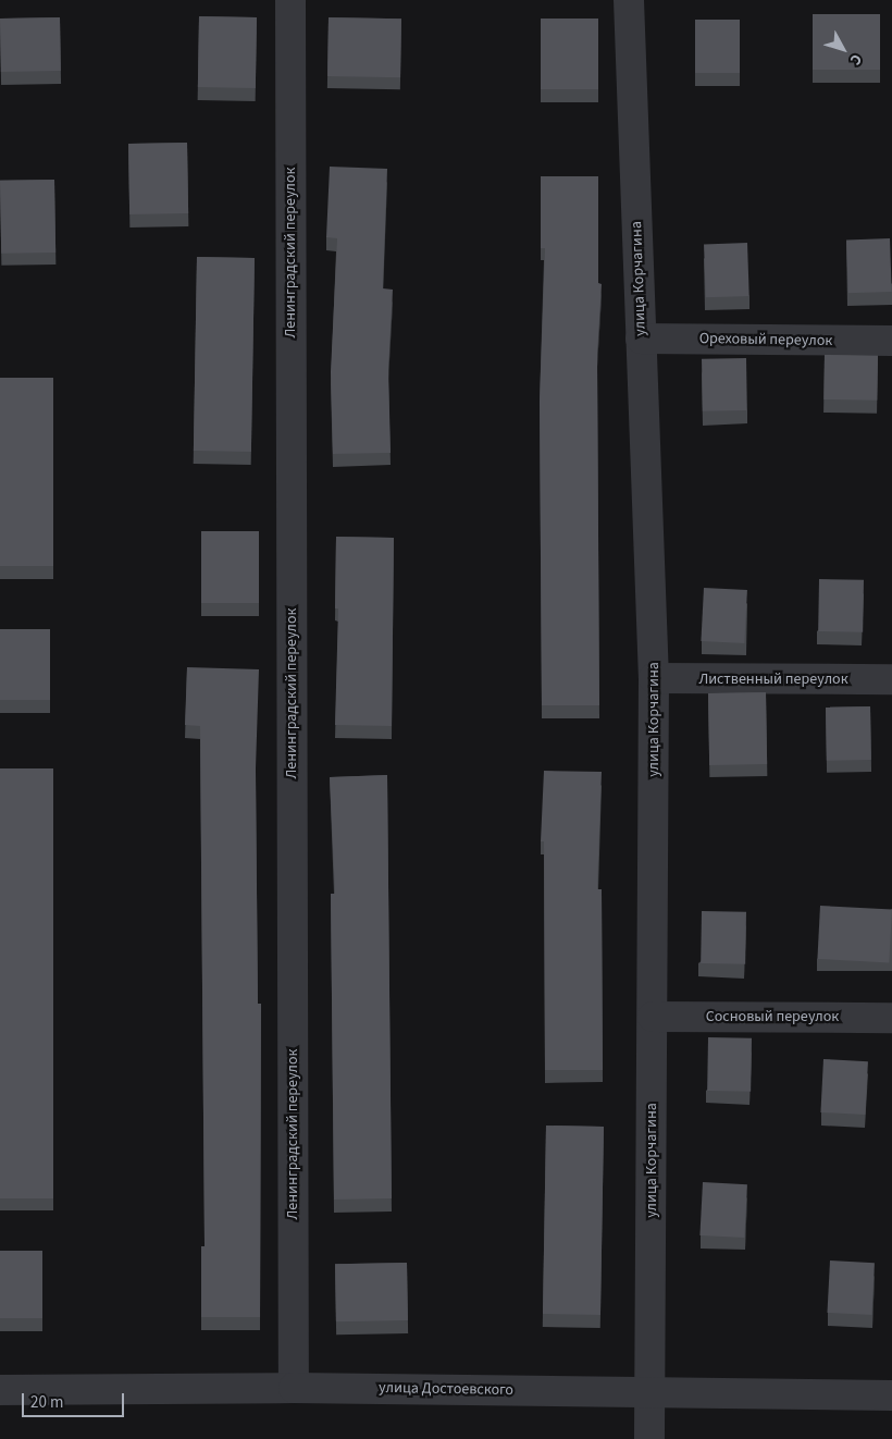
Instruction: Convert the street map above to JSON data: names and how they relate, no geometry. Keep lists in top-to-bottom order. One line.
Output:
{"streets":{"street":["Ленинградский переулок","улица Корчагина","Ореховый переулок","Лиственный переулок","Сосновый переулок","улица Достоевского"]},"crossings":[["Ленинградский переулок","улица Достоевского"],["улица Корчагина","Ореховый переулок"],["улица Корчагина","Лиственный переулок"],["улица Корчагина","Сосновый переулок"],["улица Корчагина","улица Достоевского"]],"scale_bar":"20 m","north":"bottom right"}
